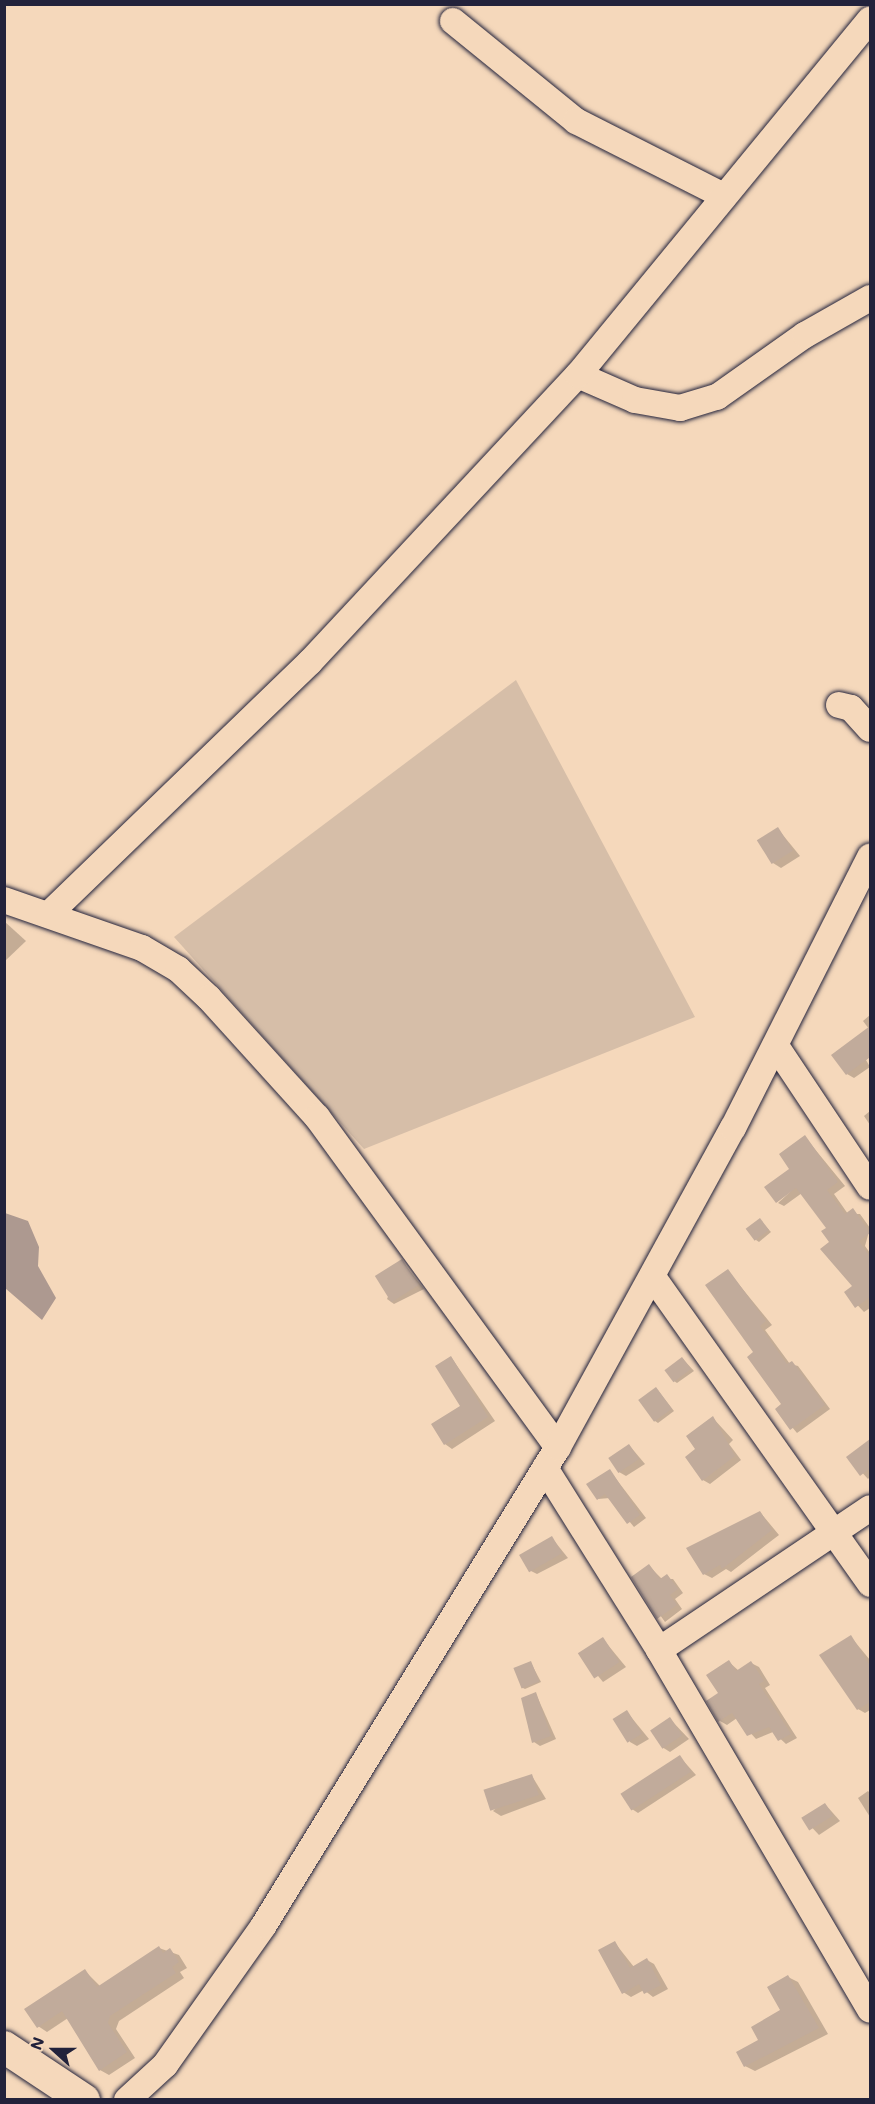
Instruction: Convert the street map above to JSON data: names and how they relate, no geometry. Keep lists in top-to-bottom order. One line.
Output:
{"north":"left"}
